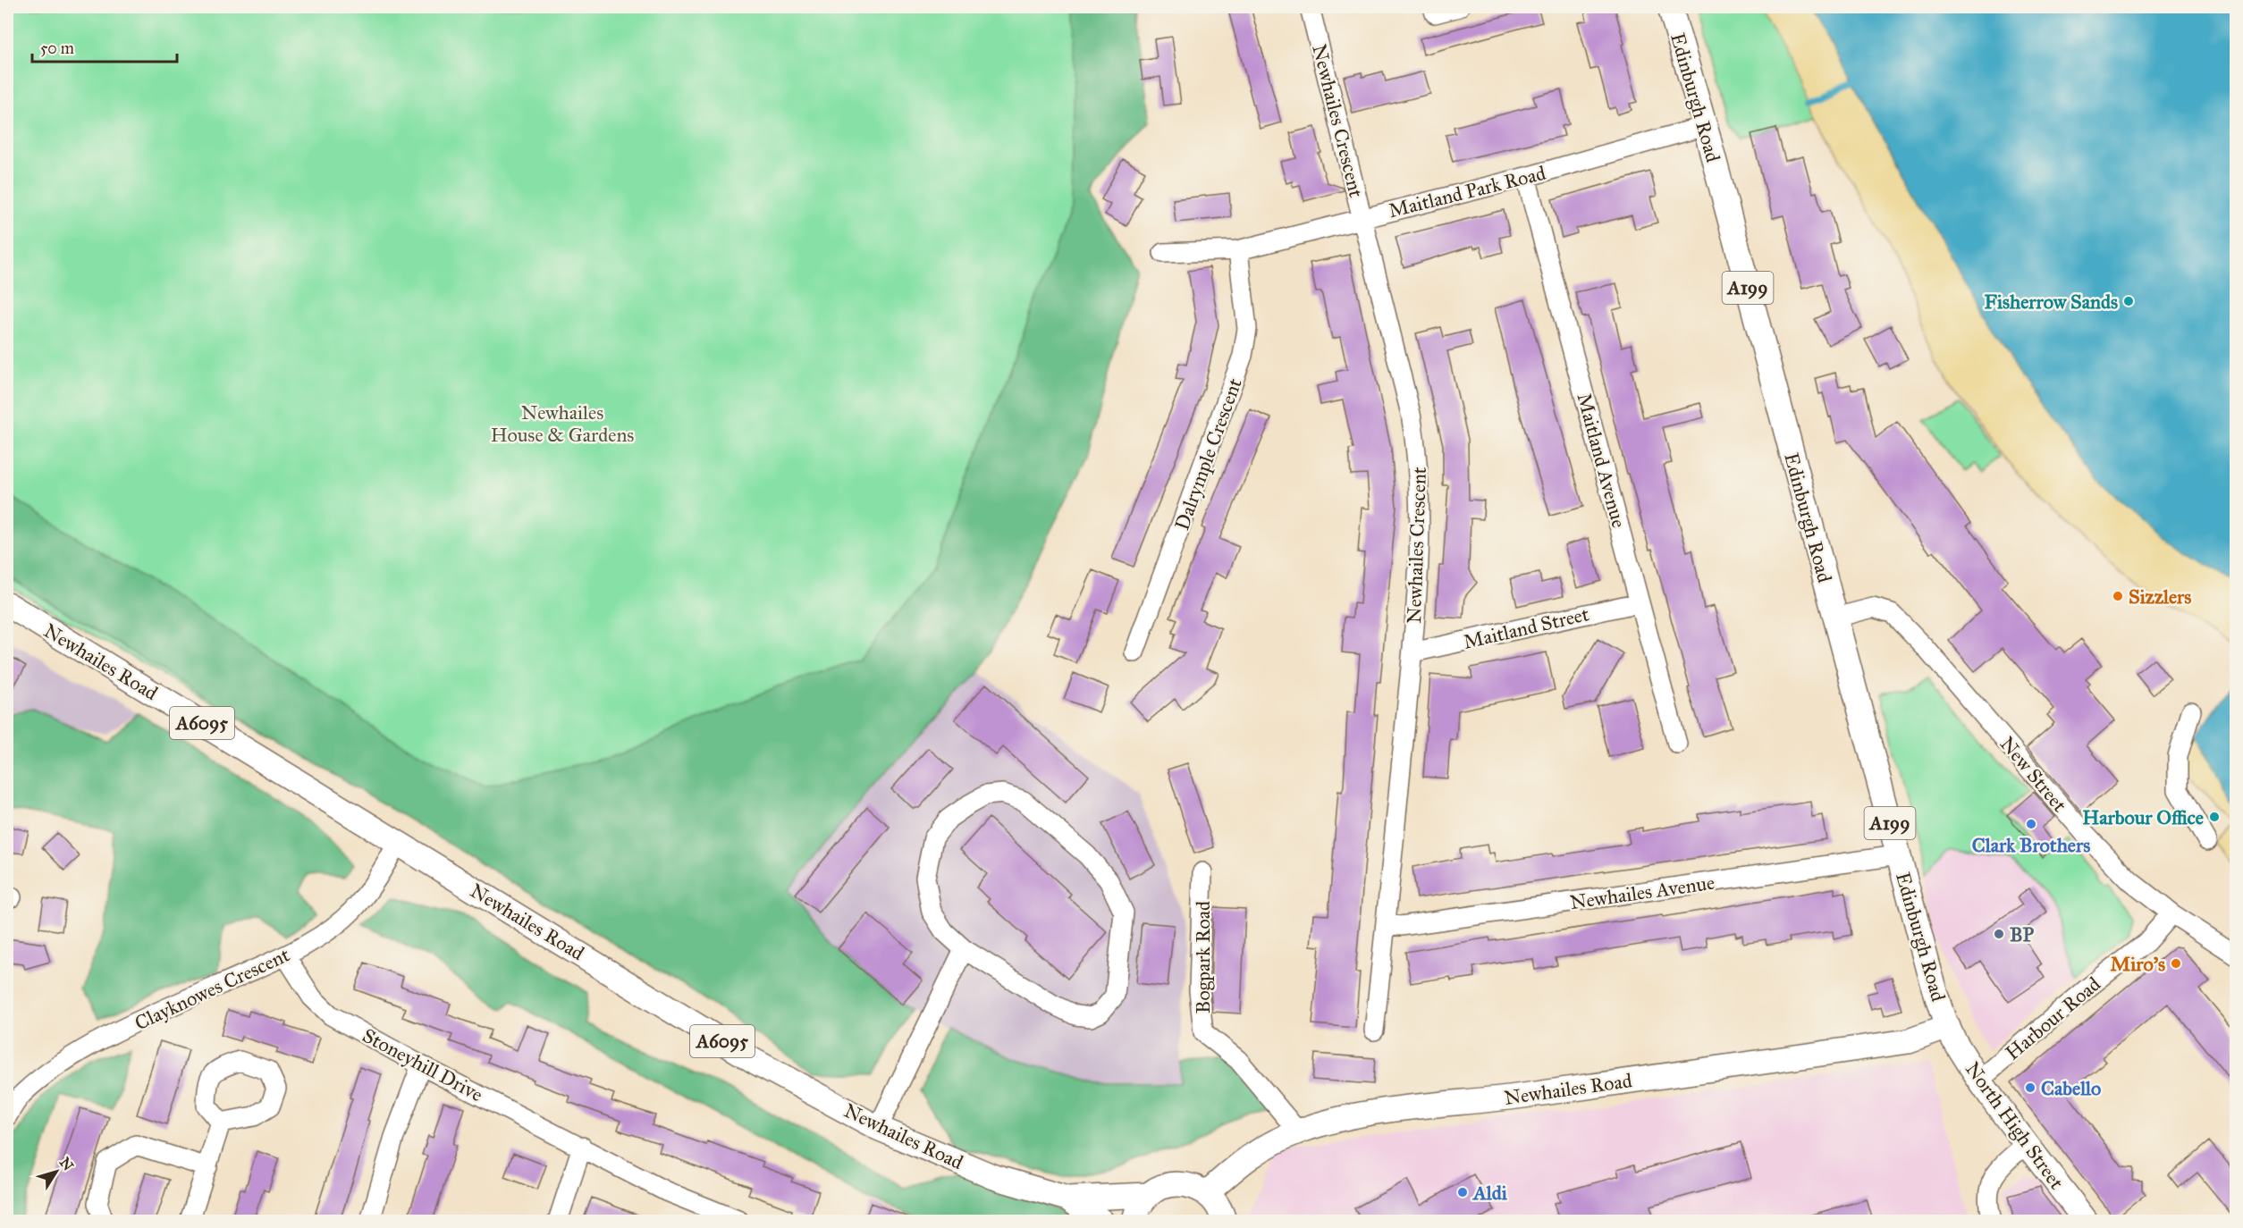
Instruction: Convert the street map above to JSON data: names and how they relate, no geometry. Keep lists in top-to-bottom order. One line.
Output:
{"streets":{"main road":["Edinburgh Road","A199","Newhailes Road","A6095","North High Street"],"street":["Newhailes Crescent","Maitland Park Road","Dalrymple Crescent","Maitland Avenue","Maitland Street","New Street","Newhailes Avenue","Bogpark Road","Clayknowes Crescent","Harbour Road","Stoneyhill Drive"]},"crossings":[["Edinburgh Road","Maitland Park Road"],["Edinburgh Road","Newhailes Road"],["Edinburgh Road","New Street"],["Edinburgh Road","Newhailes Avenue"],["Edinburgh Road","North High Street"],["Newhailes Crescent","Maitland Park Road"],["Newhailes Crescent","Maitland Street"],["Newhailes Crescent","Newhailes Avenue"],["Maitland Park Road","Dalrymple Crescent"],["Maitland Park Road","Maitland Avenue"],["Maitland Avenue","Maitland Street"],["Newhailes Road","Bogpark Road"],["Newhailes Road","Clayknowes Crescent"],["Newhailes Road","North High Street"],["New Street","Harbour Road"],["Clayknowes Crescent","Stoneyhill Drive"],["Harbour Road","North High Street"]],"parks":["Newhailes House & Gardens"],"places":["Fisherrow Sands","Sizzlers","Harbour Office","Clark Brothers","BP","Miro's","Cabello","Aldi"],"scale_bar":"50 m","north":"top right"}
